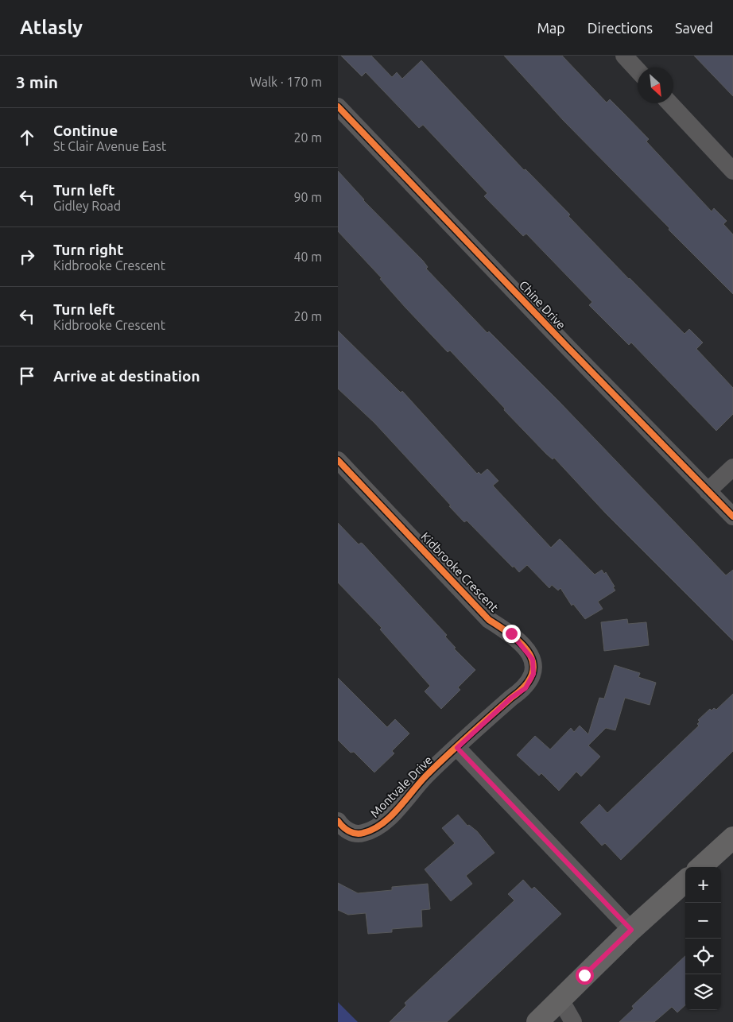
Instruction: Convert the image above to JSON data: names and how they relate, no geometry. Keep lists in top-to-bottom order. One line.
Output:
{"streets":{"street":["Chine Drive","Kidbrooke Crescent","Montvale Drive"]},"crossings":[["Kidbrooke Crescent","Montvale Drive"]],"north":"bottom right","page":{"header":"Atlasly","nav":["Map","Directions","Saved"],"heading":["3 min","Walk · 170 m"],"list":[["Continue","St Clair Avenue East","20 m"],["Turn left","Gidley Road","90 m"],["Turn right","Kidbrooke Crescent","40 m"],["Turn left","Kidbrooke Crescent","20 m"],"Arrive at destination"],"map_buttons":["+","−"]}}
